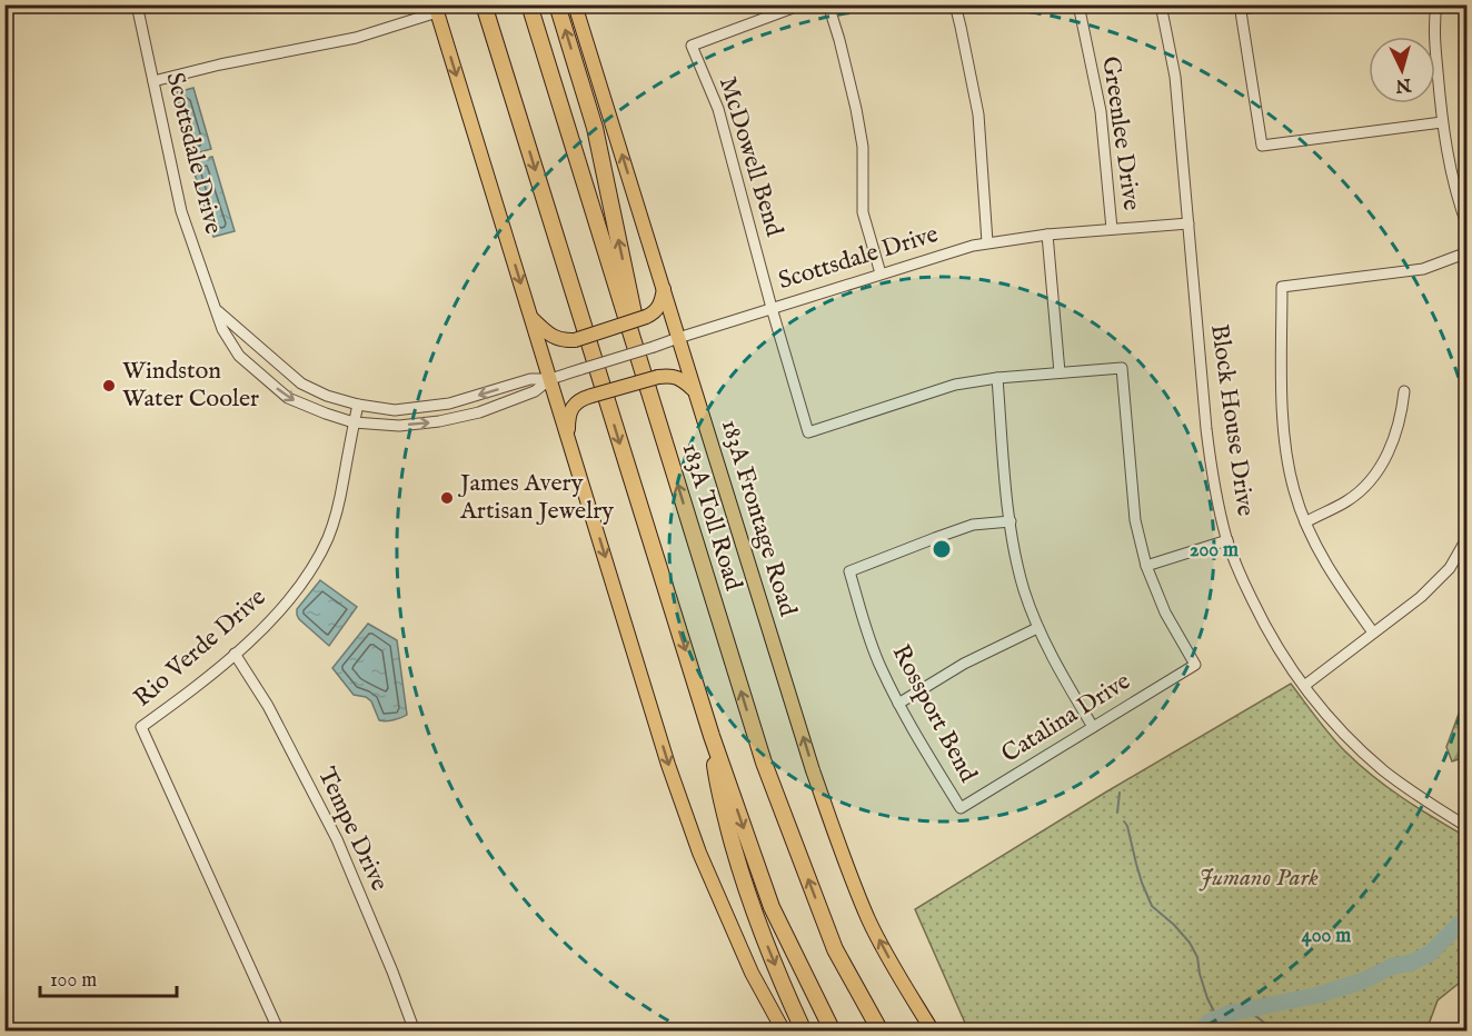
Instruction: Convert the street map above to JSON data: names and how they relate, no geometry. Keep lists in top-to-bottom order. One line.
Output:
{"streets":{"highway":["183A Toll Road"],"main road":["183A Frontage Road"],"street":["Greenlee Drive","Scottsdale Drive","McDowell Bend","Block House Drive","Rio Verde Drive","Rossport Bend","Catalina Drive","Tempe Drive"]},"crossings":[["Greenlee Drive","Scottsdale Drive"],["Scottsdale Drive","McDowell Bend"],["Scottsdale Drive","Block House Drive"],["Scottsdale Drive","183A Frontage Road"],["Scottsdale Drive","Rio Verde Drive"],["Rio Verde Drive","Tempe Drive"],["Rossport Bend","Catalina Drive"]],"one_way":["183A Frontage Road"],"parks":["Jumano Park"],"places":["Windston Water Cooler","James Avery Artisan Jewelry"],"scale_bar":"100 m","north":"bottom","rings":["200 m","400 m"]}
